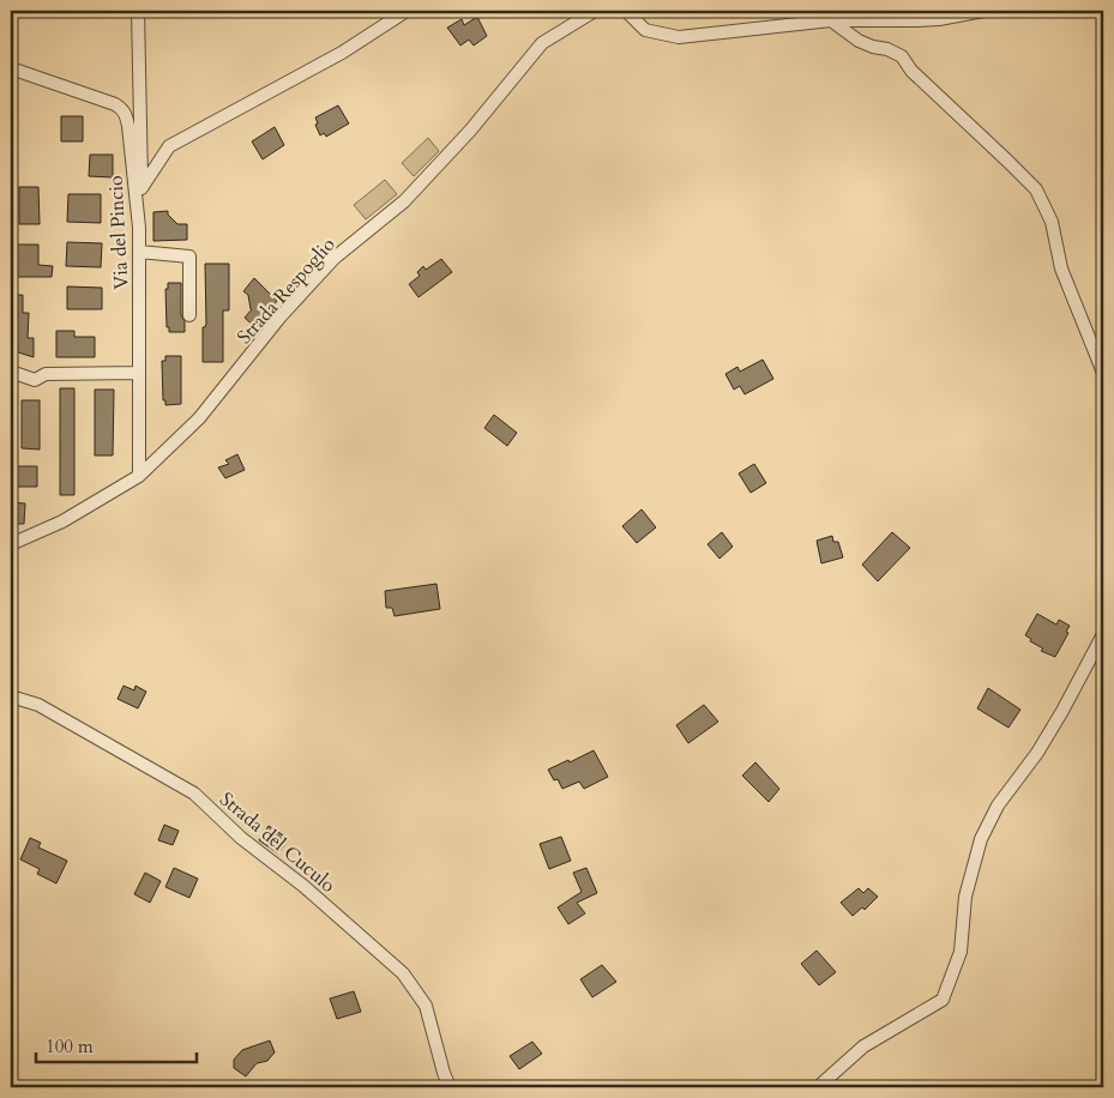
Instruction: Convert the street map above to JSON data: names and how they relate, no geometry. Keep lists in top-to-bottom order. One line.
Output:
{"streets":{"street":["Via del Pincio","Strada Respoglio","Strada del Cuculo"]},"crossings":[["Via del Pincio","Strada Respoglio"]],"scale_bar":"100 m"}
